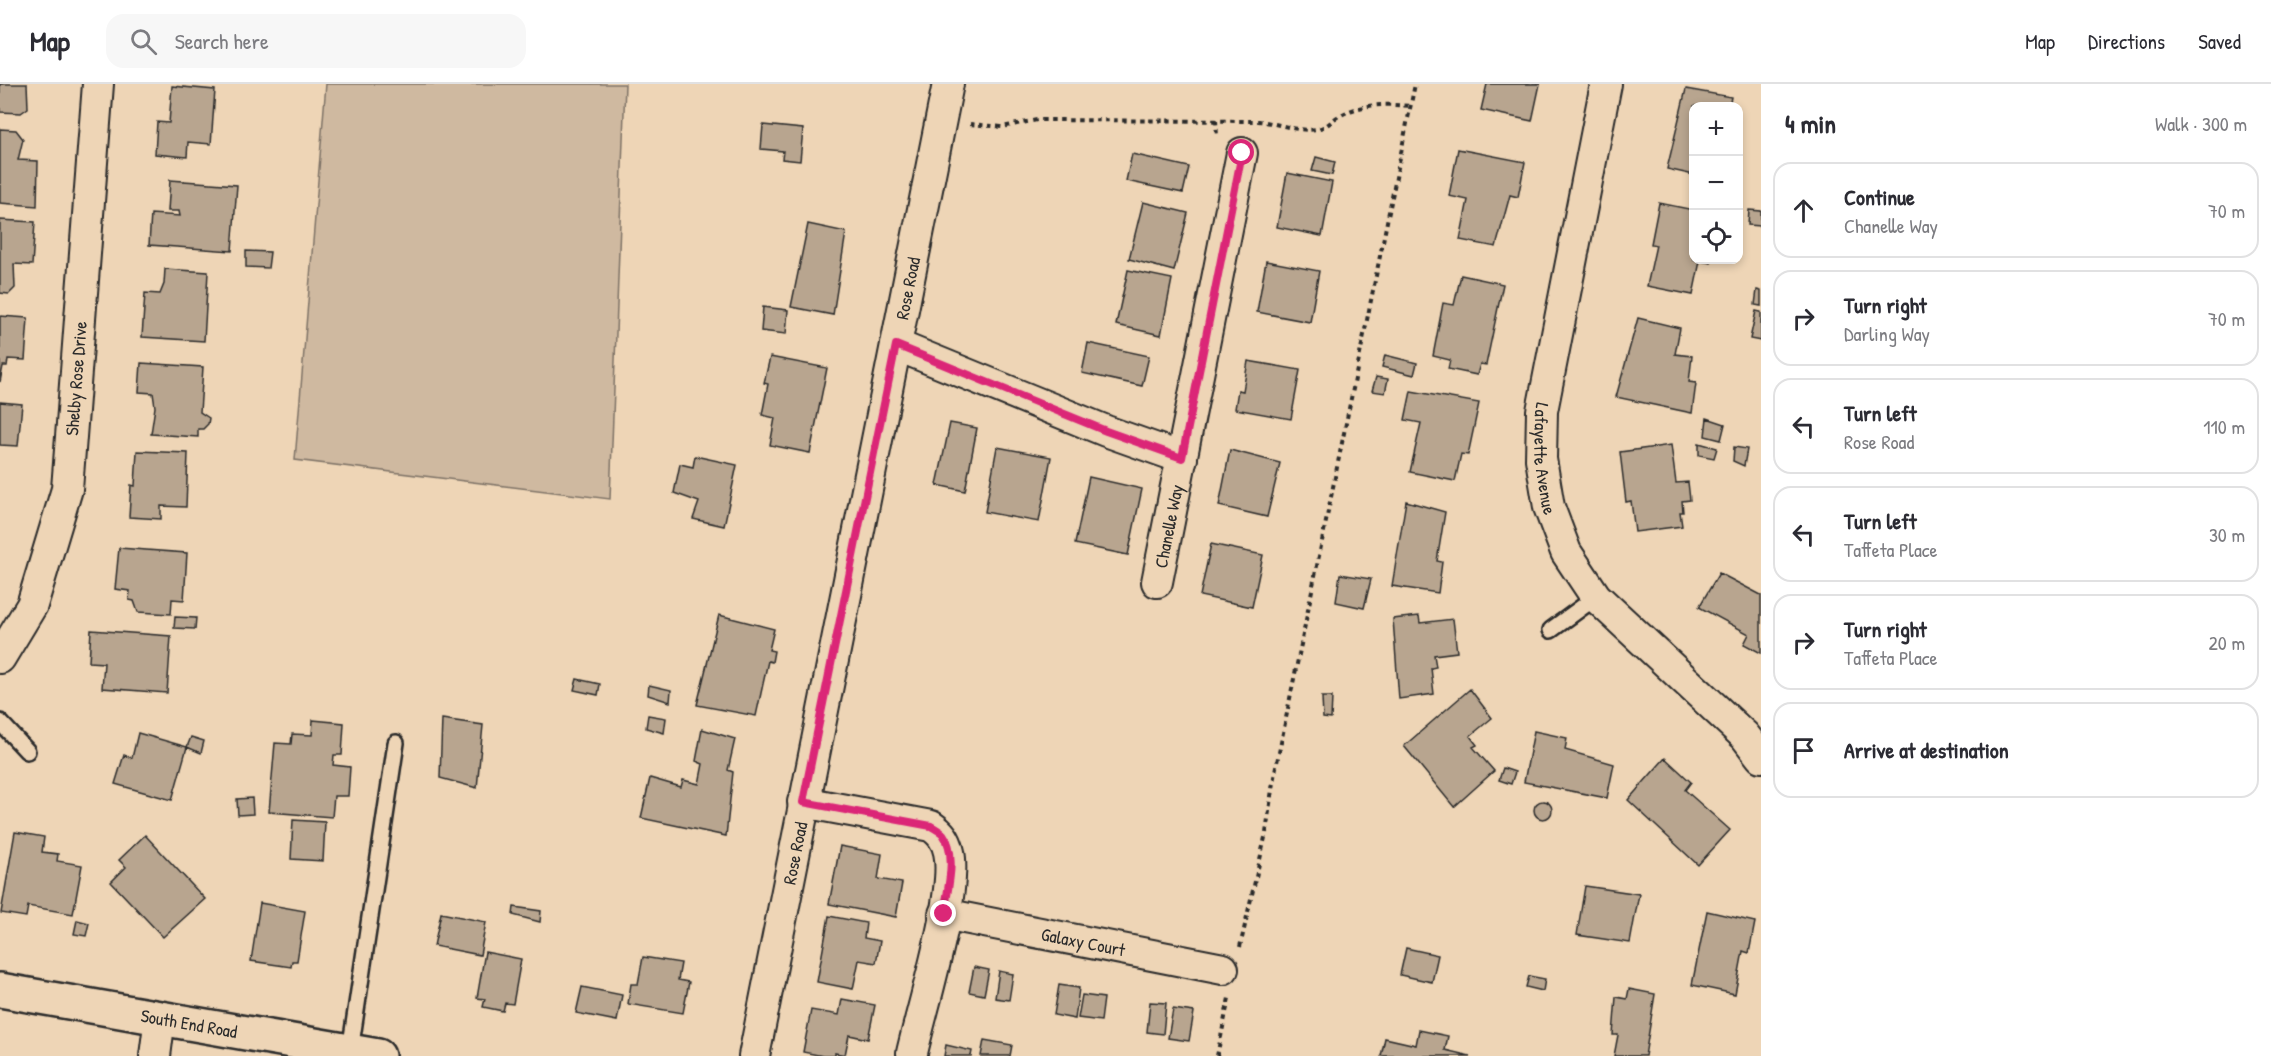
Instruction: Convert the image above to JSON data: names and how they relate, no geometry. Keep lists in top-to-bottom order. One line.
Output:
{"streets":{"main road":["South End Road"],"street":["Rose Road","Shelby Rose Drive","Lafayette Avenue","Chanelle Way","Galaxy Court"]},"page":{"header":"Map","search":"Search here","nav":["Map","Directions","Saved"],"heading":["4 min","Walk · 300 m"],"map_buttons":["+","−"],"list":[["Continue","Chanelle Way","70 m"],["Turn right","Darling Way","70 m"],["Turn left","Rose Road","110 m"],["Turn left","Taffeta Place","30 m"],["Turn right","Taffeta Place","20 m"],"Arrive at destination"]}}
